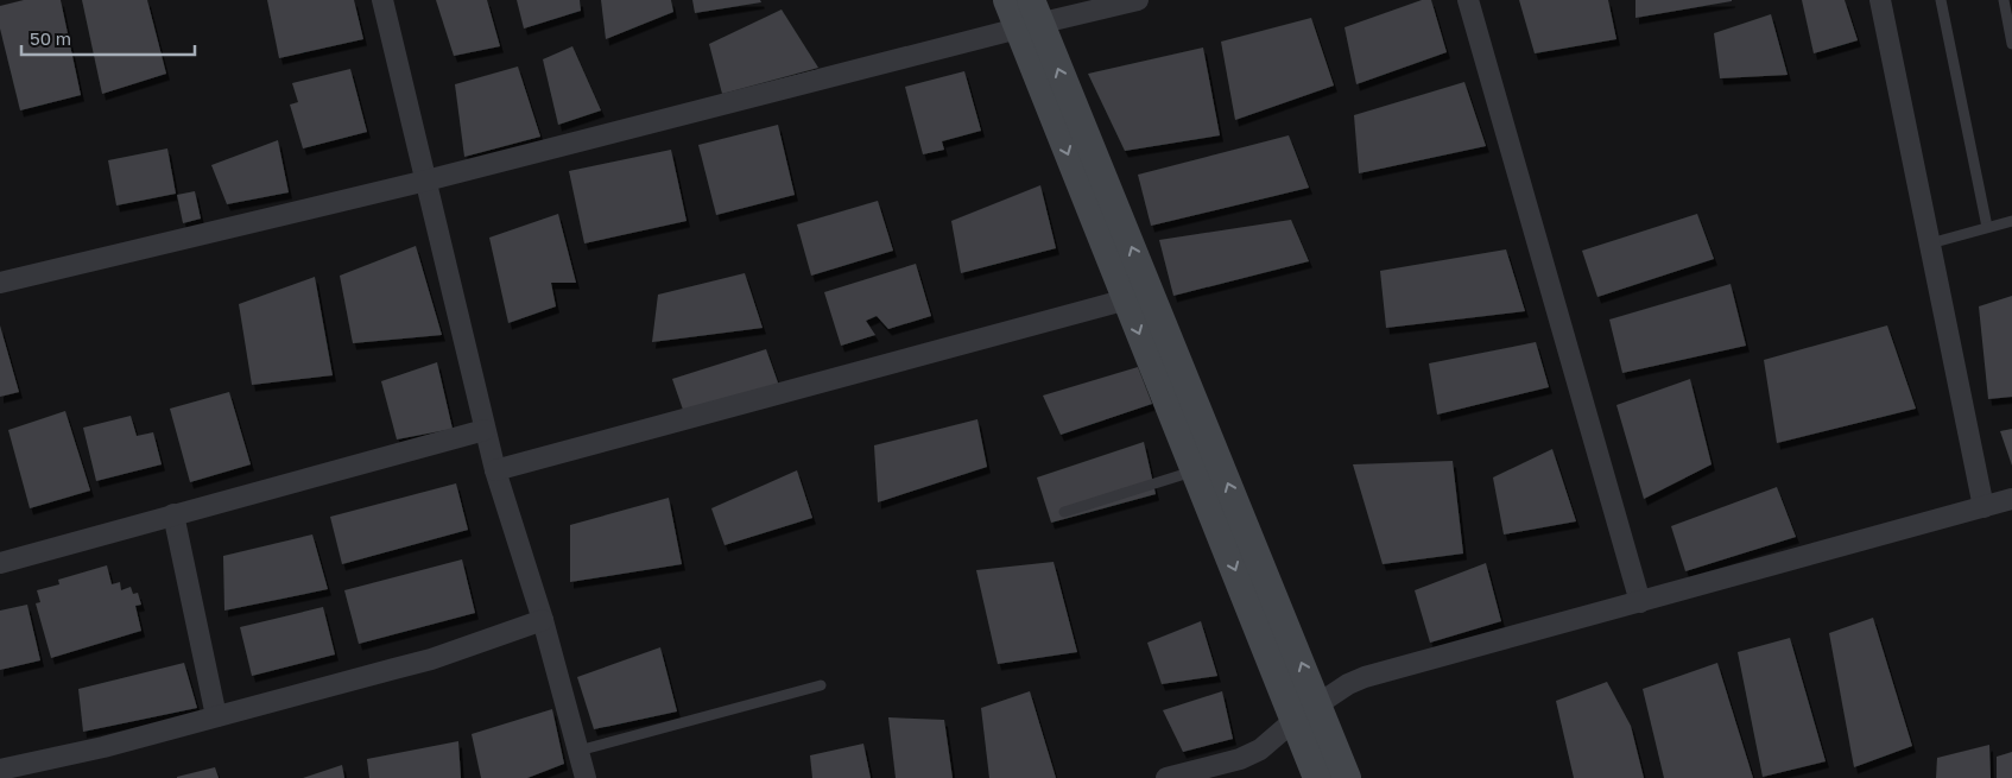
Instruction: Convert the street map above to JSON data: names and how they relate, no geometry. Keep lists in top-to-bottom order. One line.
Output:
{"scale_bar":"50 m"}
